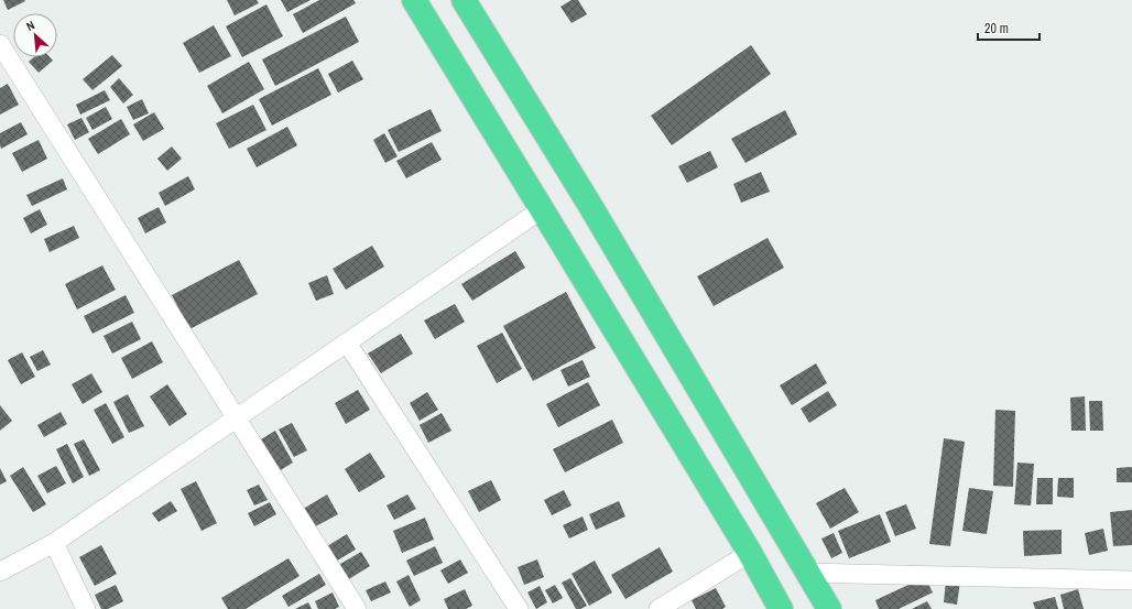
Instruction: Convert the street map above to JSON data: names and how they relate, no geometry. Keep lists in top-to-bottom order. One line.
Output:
{"scale_bar":"20 m","north":"top left"}
